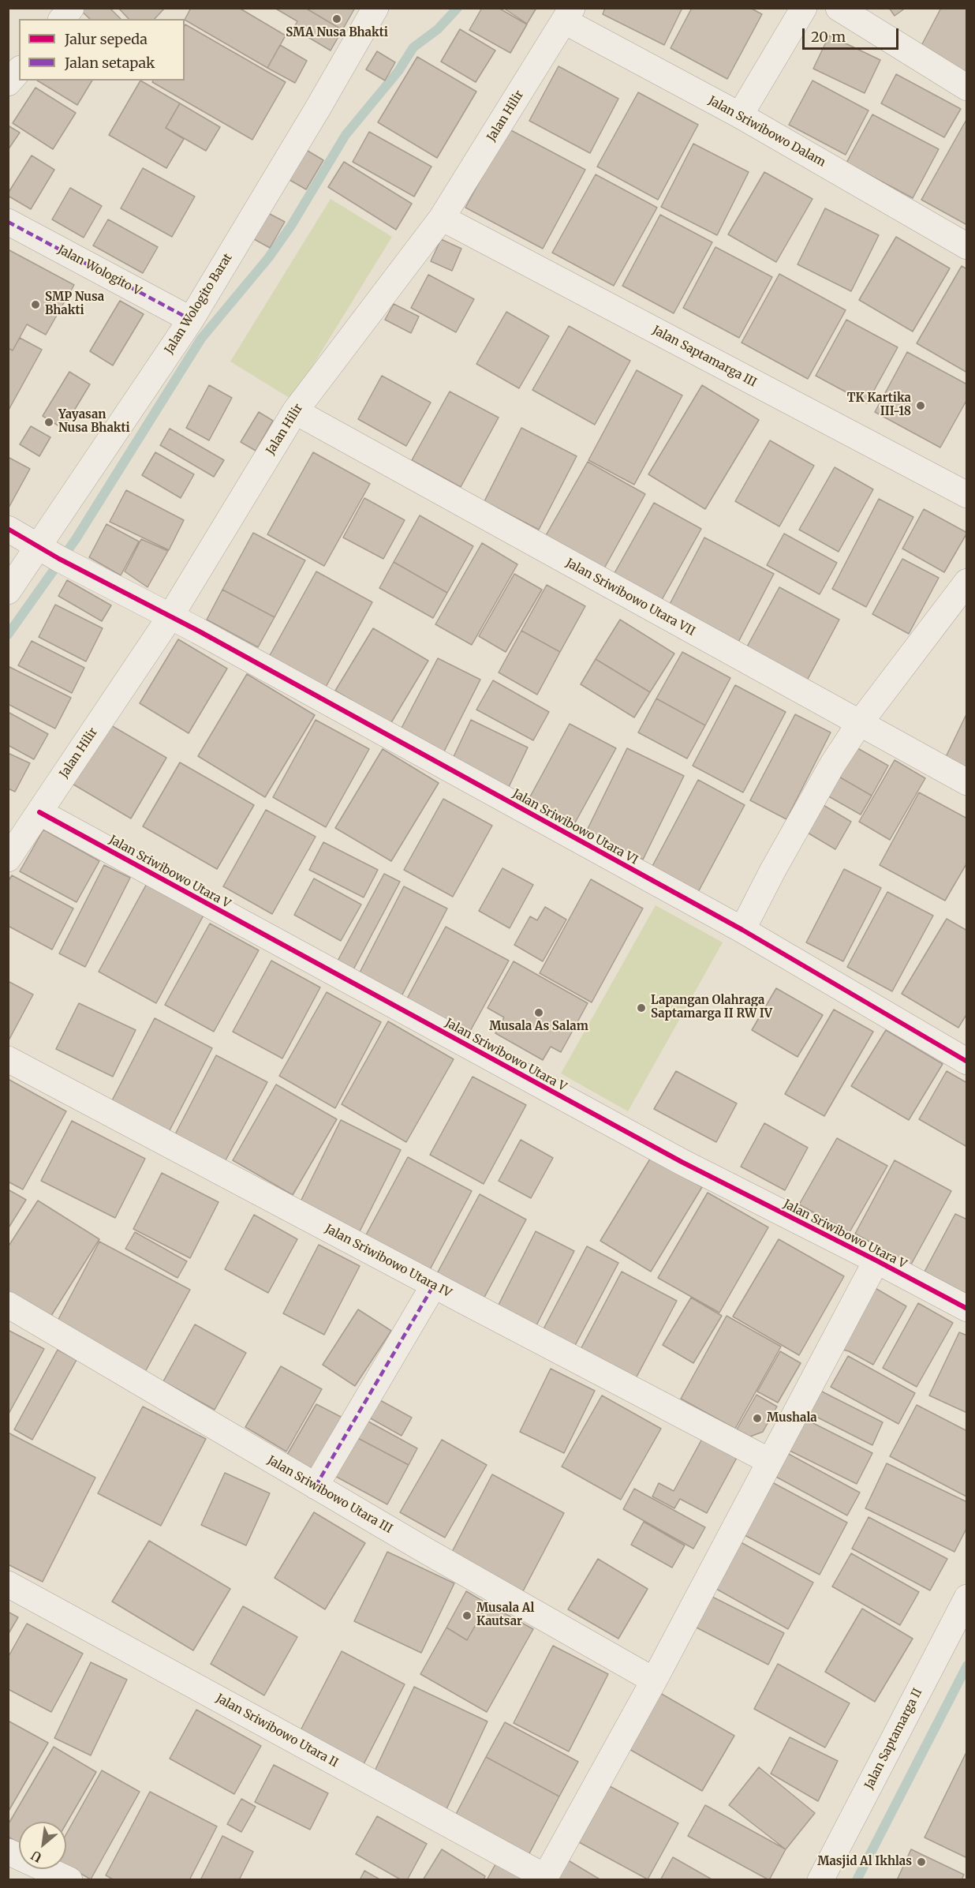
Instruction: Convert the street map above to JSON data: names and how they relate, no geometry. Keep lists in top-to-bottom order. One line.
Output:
{"streets":{"street":["Jalan Hilir","Jalan Sriwibowo Dalam","Jalan Wologito V","Jalan Wologito Barat","Jalan Saptamarga III","Jalan Sriwibowo Utara VII","Jalan Sriwibowo Utara VI","Jalan Sriwibowo Utara V","Jalan Sriwibowo Utara IV","Jalan Sriwibowo Utara III","Jalan Sriwibowo Utara II","Jalan Saptamarga II"]},"crossings":[["Jalan Hilir","Jalan Sriwibowo Dalam"],["Jalan Hilir","Jalan Saptamarga III"],["Jalan Hilir","Jalan Sriwibowo Utara VII"],["Jalan Hilir","Jalan Sriwibowo Utara VI"],["Jalan Hilir","Jalan Sriwibowo Utara V"],["Jalan Wologito V","Jalan Wologito Barat"],["Jalan Wologito Barat","Jalan Sriwibowo Utara VI"]],"places":["SMA Nusa Bhakti","SMP Nusa Bhakti","TK Kartika III-18","Yayasan Nusa Bhakti","Lapangan Olahraga Saptamarga II RW IV","Musala As Salam","Mushala","Musala Al Kautsar","Masjid Al Ikhlas"],"legend":["Jalur sepeda","Jalan setapak"],"scale_bar":"20 m","north":"bottom left"}
